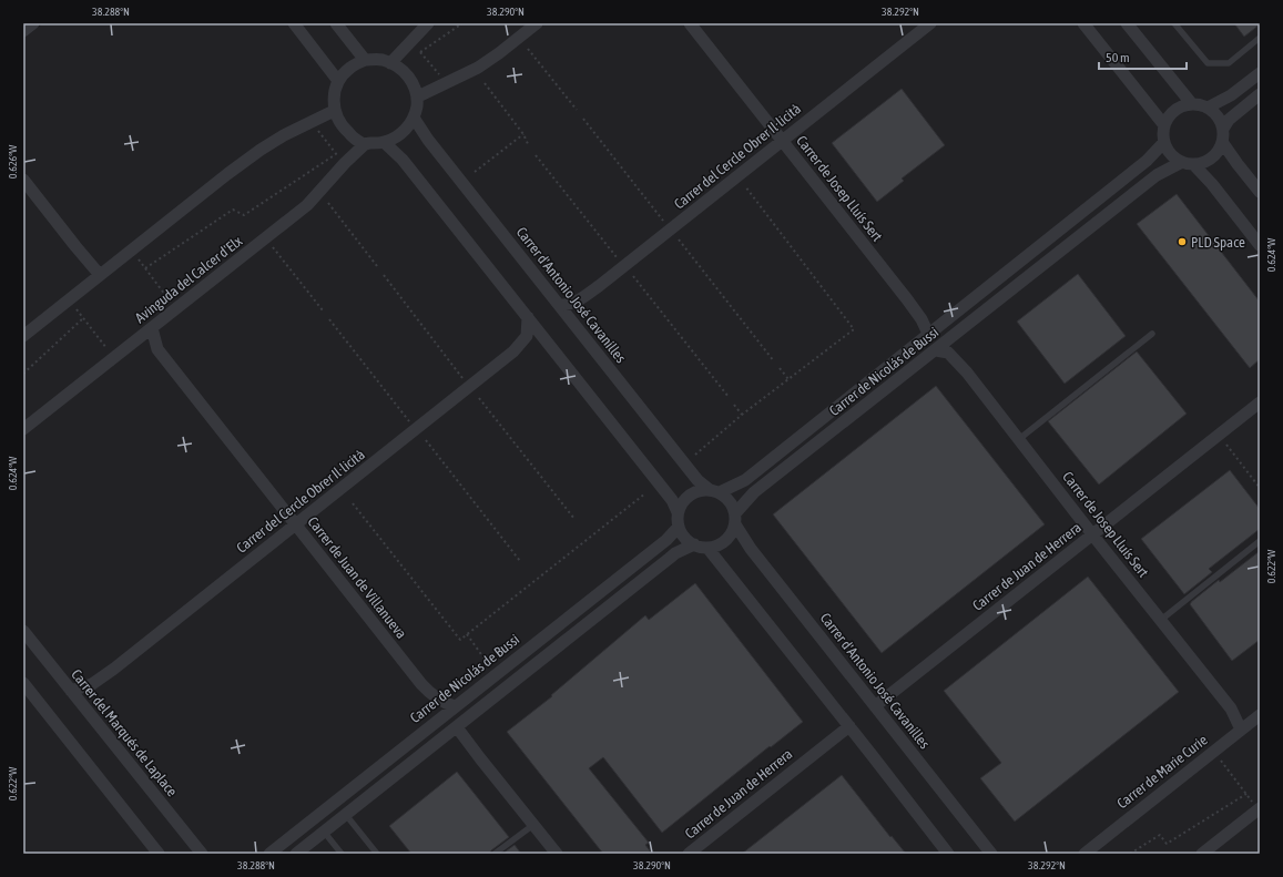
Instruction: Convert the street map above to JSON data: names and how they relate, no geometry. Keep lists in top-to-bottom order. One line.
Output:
{"streets":{"street":["Carrer del Cercle Obrer Il·licità","Carrer de Josep Lluís Sert","Avinguda del Calcer d'Elx","Carrer d'Antonio José Cavanilles","Carrer de Nicolás de Bussi","Carrer de Juan de Herrera","Carrer de Juan de Villanueva","Carrer del Marqués de Laplace","Carrer de Marie Curie"]},"crossings":[["Carrer del Cercle Obrer Il·licità","Carrer de Josep Lluís Sert"],["Carrer del Cercle Obrer Il·licità","Carrer d'Antonio José Cavanilles"],["Carrer del Cercle Obrer Il·licità","Carrer de Juan de Villanueva"],["Carrer del Cercle Obrer Il·licità","Carrer del Marqués de Laplace"],["Carrer de Josep Lluís Sert","Carrer de Nicolás de Bussi"],["Carrer de Josep Lluís Sert","Carrer de Juan de Herrera"],["Carrer de Josep Lluís Sert","Carrer de Marie Curie"],["Avinguda del Calcer d'Elx","Carrer d'Antonio José Cavanilles"],["Avinguda del Calcer d'Elx","Carrer de Juan de Villanueva"],["Carrer d'Antonio José Cavanilles","Carrer de Nicolás de Bussi"],["Carrer d'Antonio José Cavanilles","Carrer de Juan de Herrera"],["Carrer de Nicolás de Bussi","Carrer de Juan de Villanueva"]],"places":["PLD Space"],"scale_bar":"50 m","coordinates":["38.288°N","38.290°N","38.292°N","0.626°W","0.624°W","0.622°W"]}
